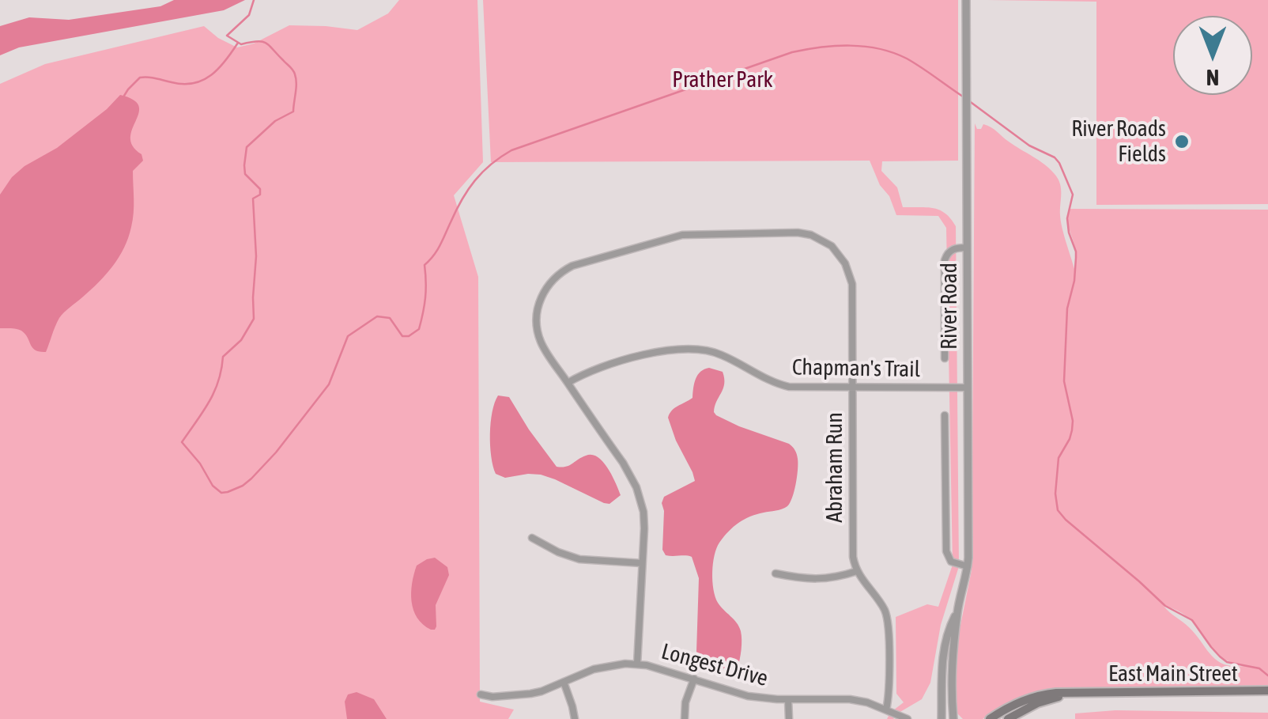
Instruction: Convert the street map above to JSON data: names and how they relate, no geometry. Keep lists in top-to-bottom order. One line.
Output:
{"streets":{"main road":["East Main Street"],"street":["River Road","Chapman's Trail","Abraham Run","Longest Drive"]},"crossings":[["River Road","Chapman's Trail"],["Chapman's Trail","Abraham Run"],["Abraham Run","Longest Drive"]],"parks":["Prather Park"],"places":["River Roads Fields"],"north":"bottom"}
